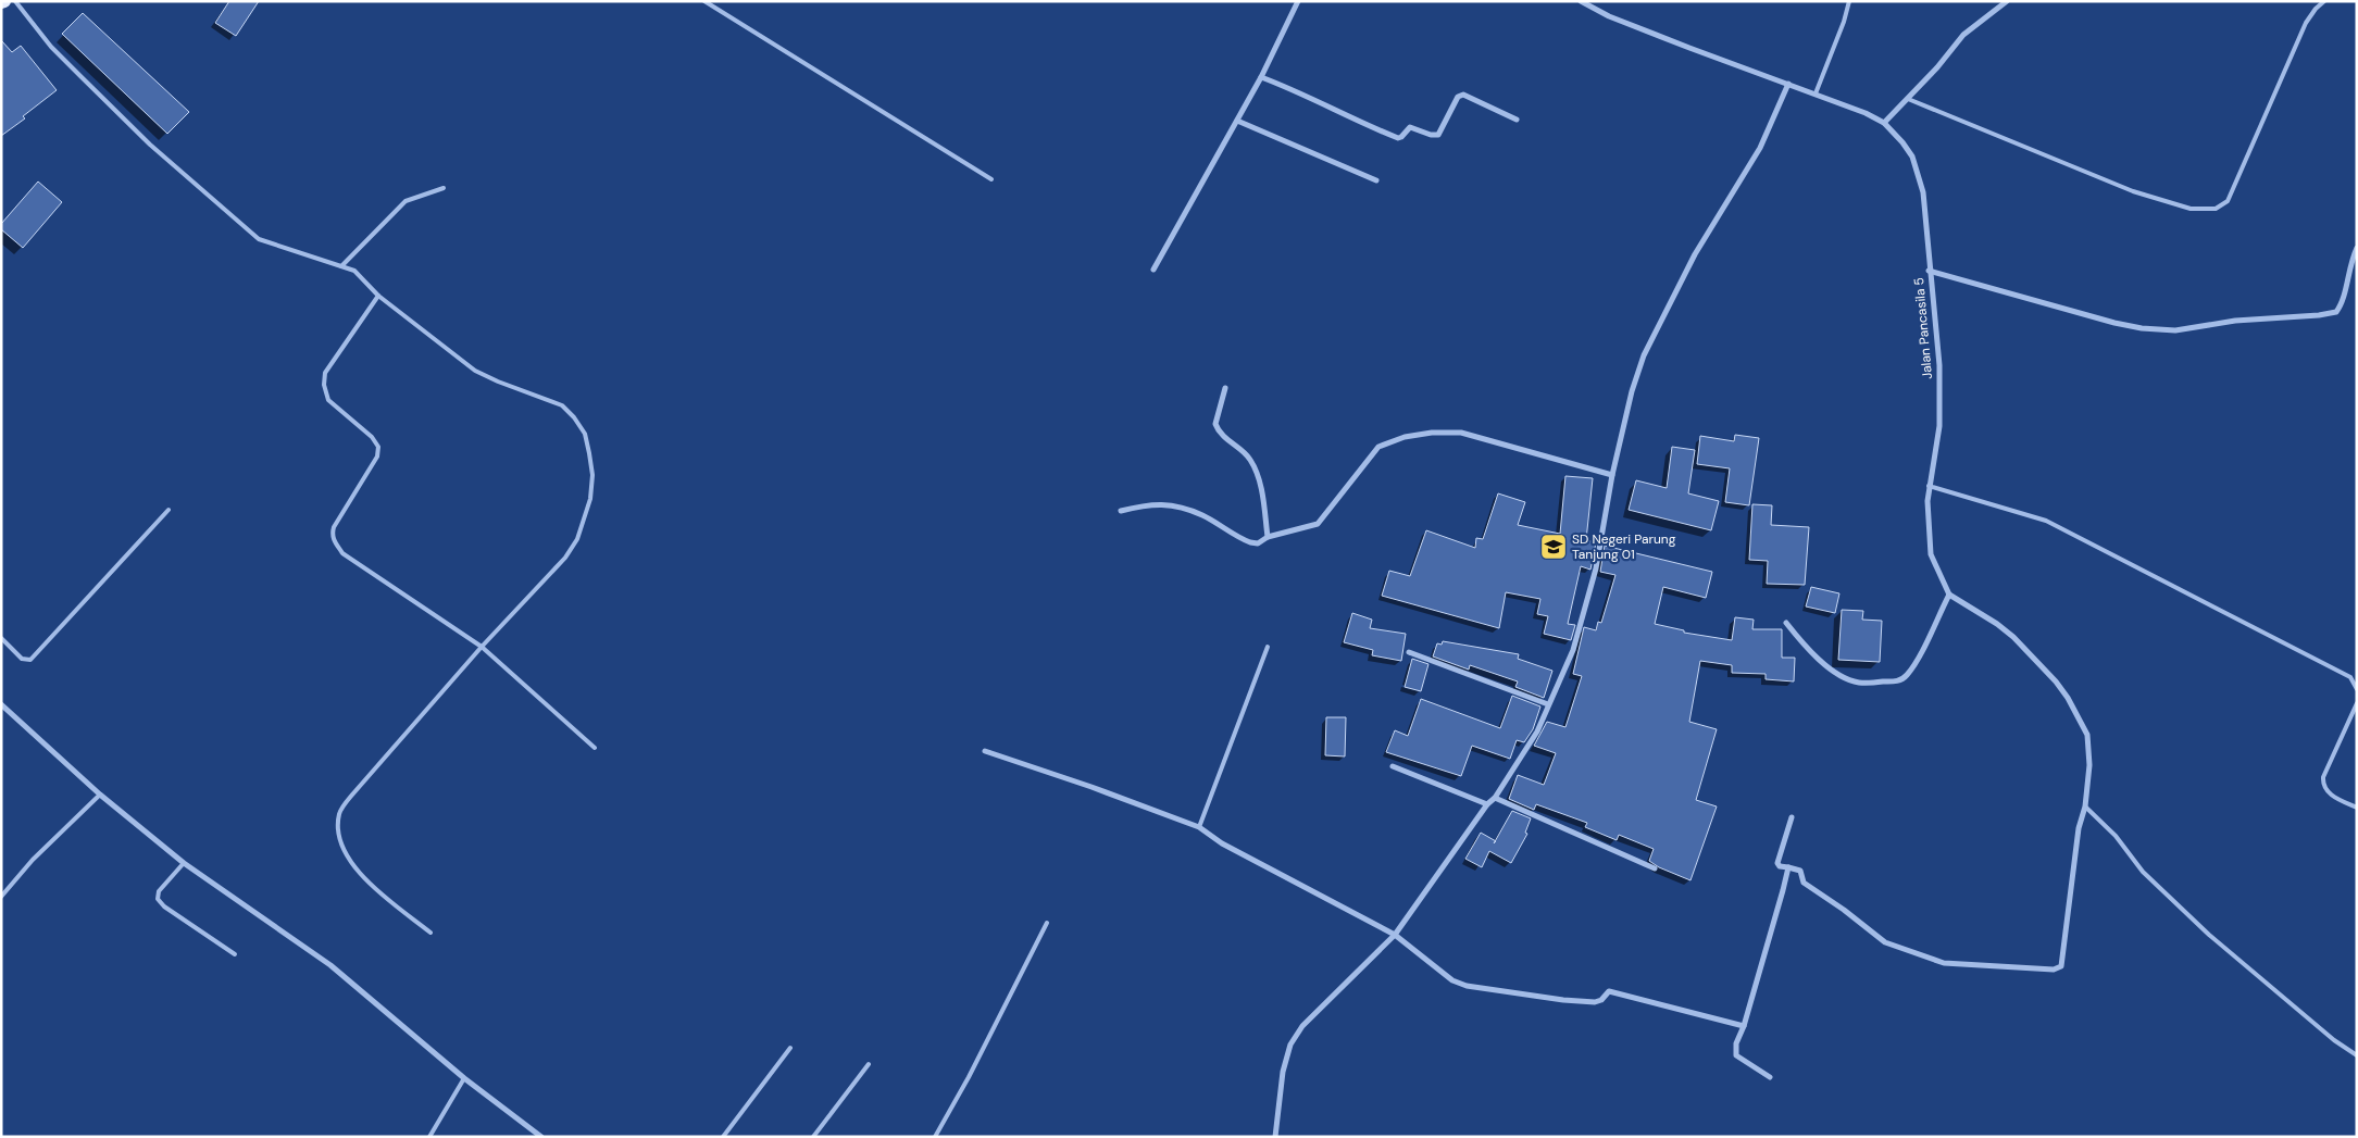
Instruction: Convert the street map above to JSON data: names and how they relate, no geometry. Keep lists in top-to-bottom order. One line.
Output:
{"streets":{"street":["Jalan Pancasila 5"]},"places":{"school or university":["SD Negeri Parung Tanjung 01"]}}
